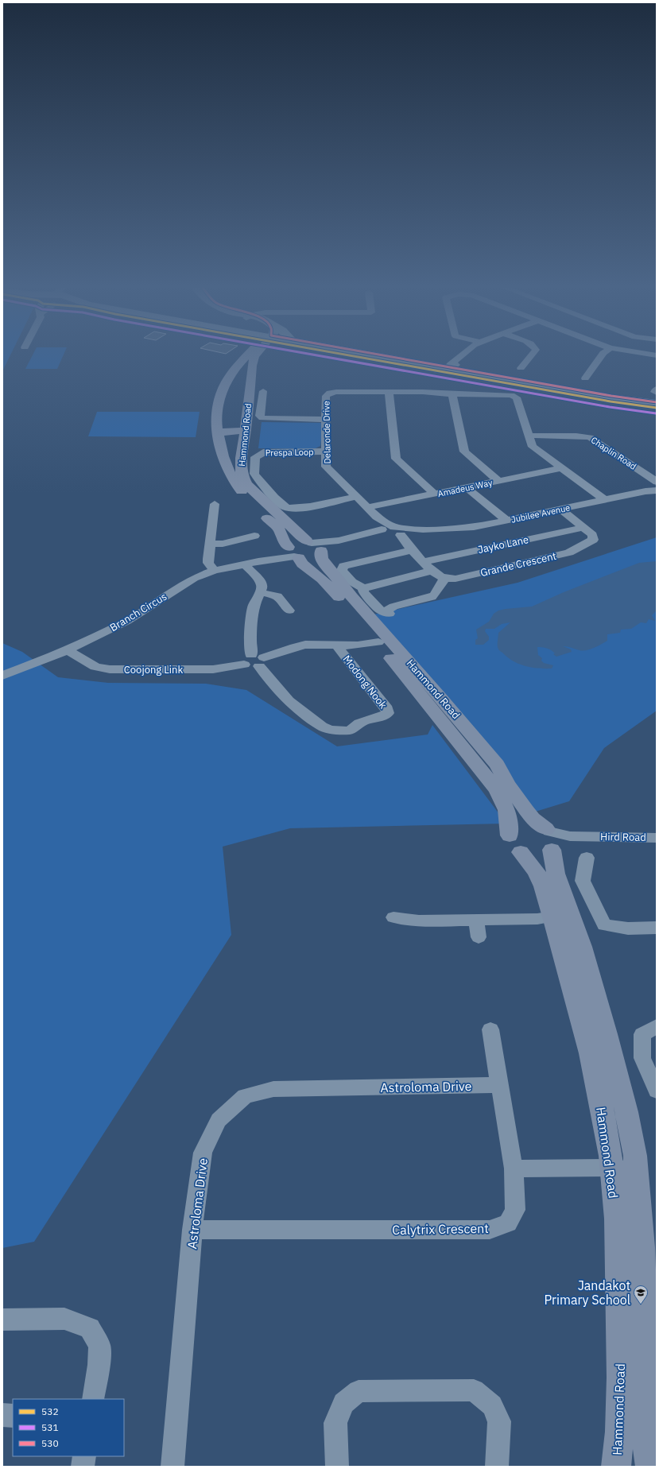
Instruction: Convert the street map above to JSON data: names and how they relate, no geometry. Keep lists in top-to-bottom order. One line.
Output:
{"streets":{"main road":["Hammond Road"],"street":["Delaronde Drive","Prespa Loop","Chaplin Road","Amadeus Way","Jubilee Avenue","Jayko Lane","Grande Crescent","Branch Circus","Coojong Link","Modong Nook","Hird Road","Astroloma Drive","Calytrix Crescent"]},"crossings":[["Delaronde Drive","Prespa Loop"],["Delaronde Drive","Chaplin Road"],["Delaronde Drive","Amadeus Way"],["Delaronde Drive","Jubilee Avenue"],["Hammond Road","Jubilee Avenue"],["Hammond Road","Branch Circus"],["Hammond Road","Hird Road"],["Jubilee Avenue","Grande Crescent"],["Jayko Lane","Grande Crescent"],["Branch Circus","Coojong Link"],["Coojong Link","Modong Nook"],["Astroloma Drive","Calytrix Crescent"]],"places":{"school or university":["Jandakot Primary School"]},"lines":["transit line 532","transit line 531","transit line 530"],"legend":["532","531","530"]}
